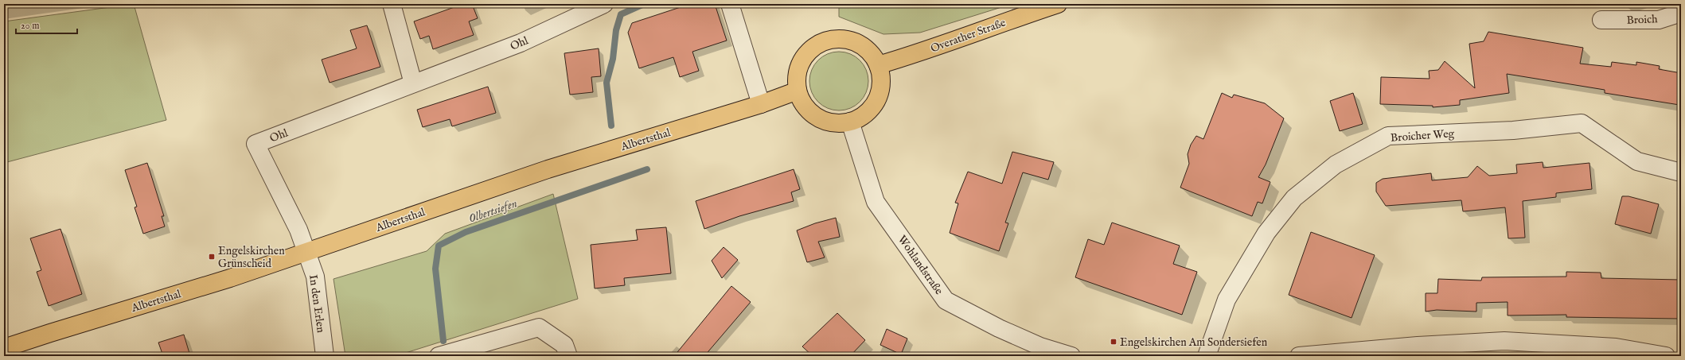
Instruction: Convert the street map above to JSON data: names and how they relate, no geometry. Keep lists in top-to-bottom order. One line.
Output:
{"streets":{"main road":["Overather Straße","Albertsthal"],"street":["Broich","Ohl","Broicher Weg","Wohlandstraße","In den Erlen"]},"crossings":[["Overather Straße","Albertsthal"],["Overather Straße","Wohlandstraße"],["Ohl","Albertsthal"],["Ohl","In den Erlen"],["Albertsthal","Wohlandstraße"],["Albertsthal","In den Erlen"]],"water":["Olbertsiefen"],"places":{"transit":["Engelskirchen Grünscheid","Engelskirchen Am Sondersiefen"]},"scale_bar":"20 m"}
